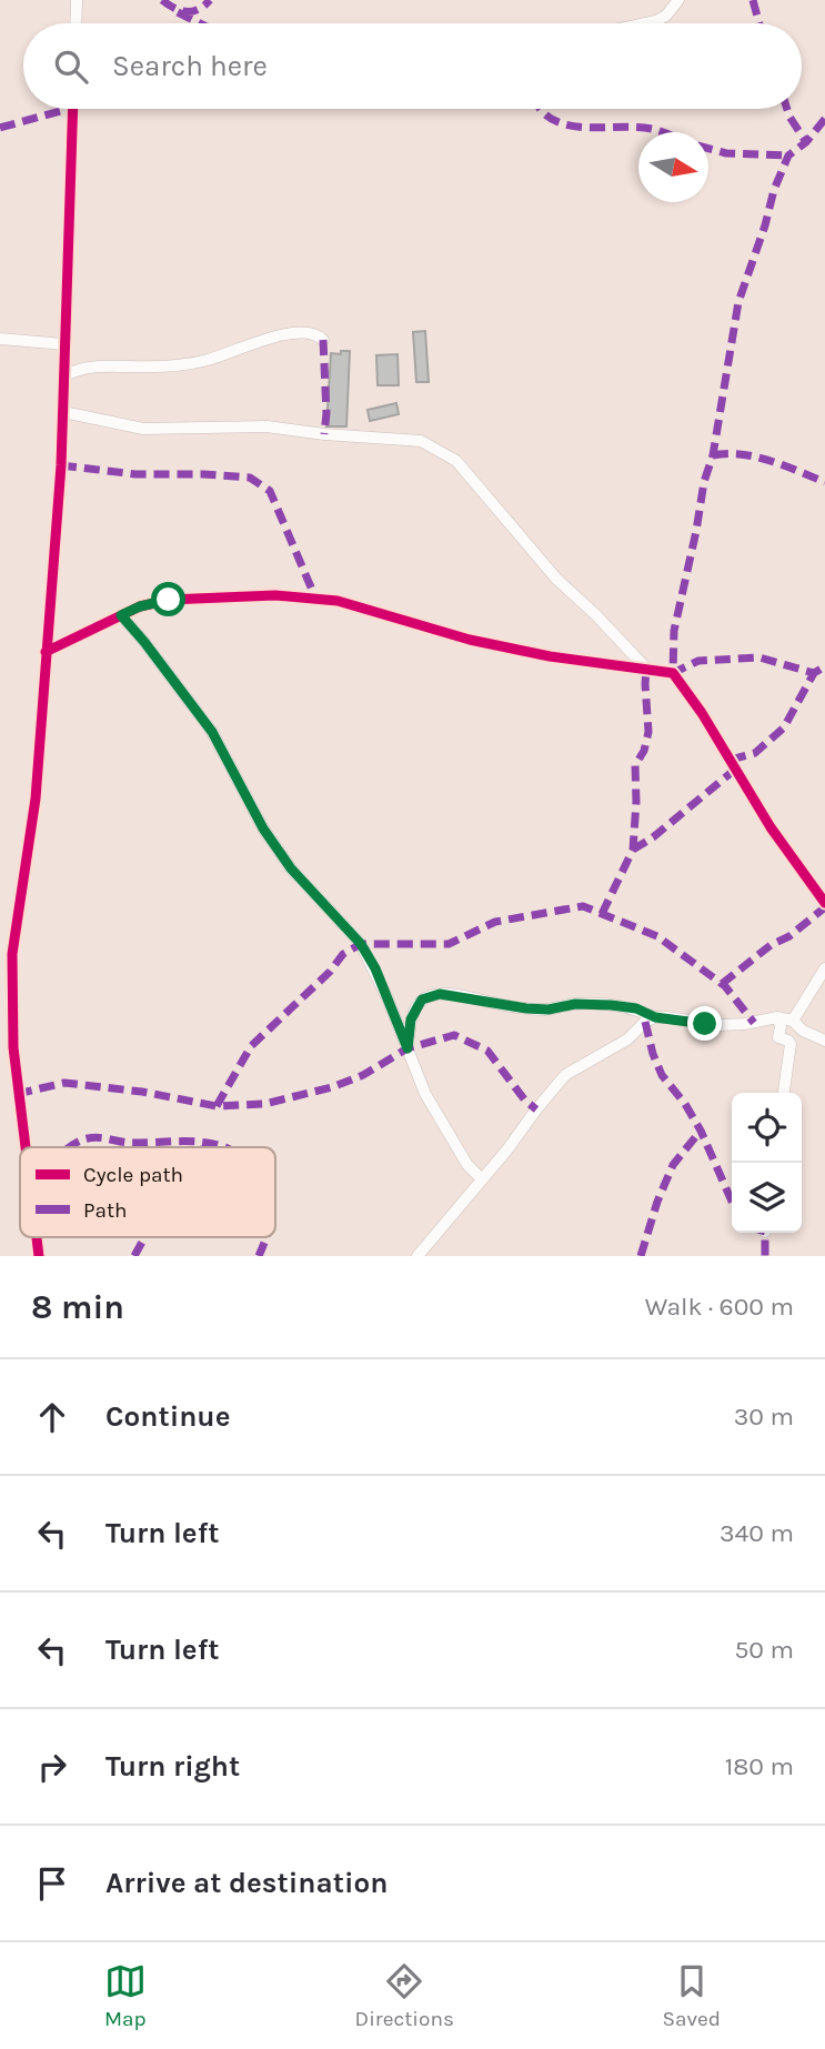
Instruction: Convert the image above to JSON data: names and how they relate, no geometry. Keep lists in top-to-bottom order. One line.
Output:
{"legend":["Cycle path","Path"],"north":"right","page":{"search":"Search here","heading":["8 min","Walk · 600 m"],"list":[["Continue","30 m"],["Turn left","340 m"],["Turn left","50 m"],["Turn right","180 m"],"Arrive at destination"],"nav":["Map","Directions","Saved"]}}
